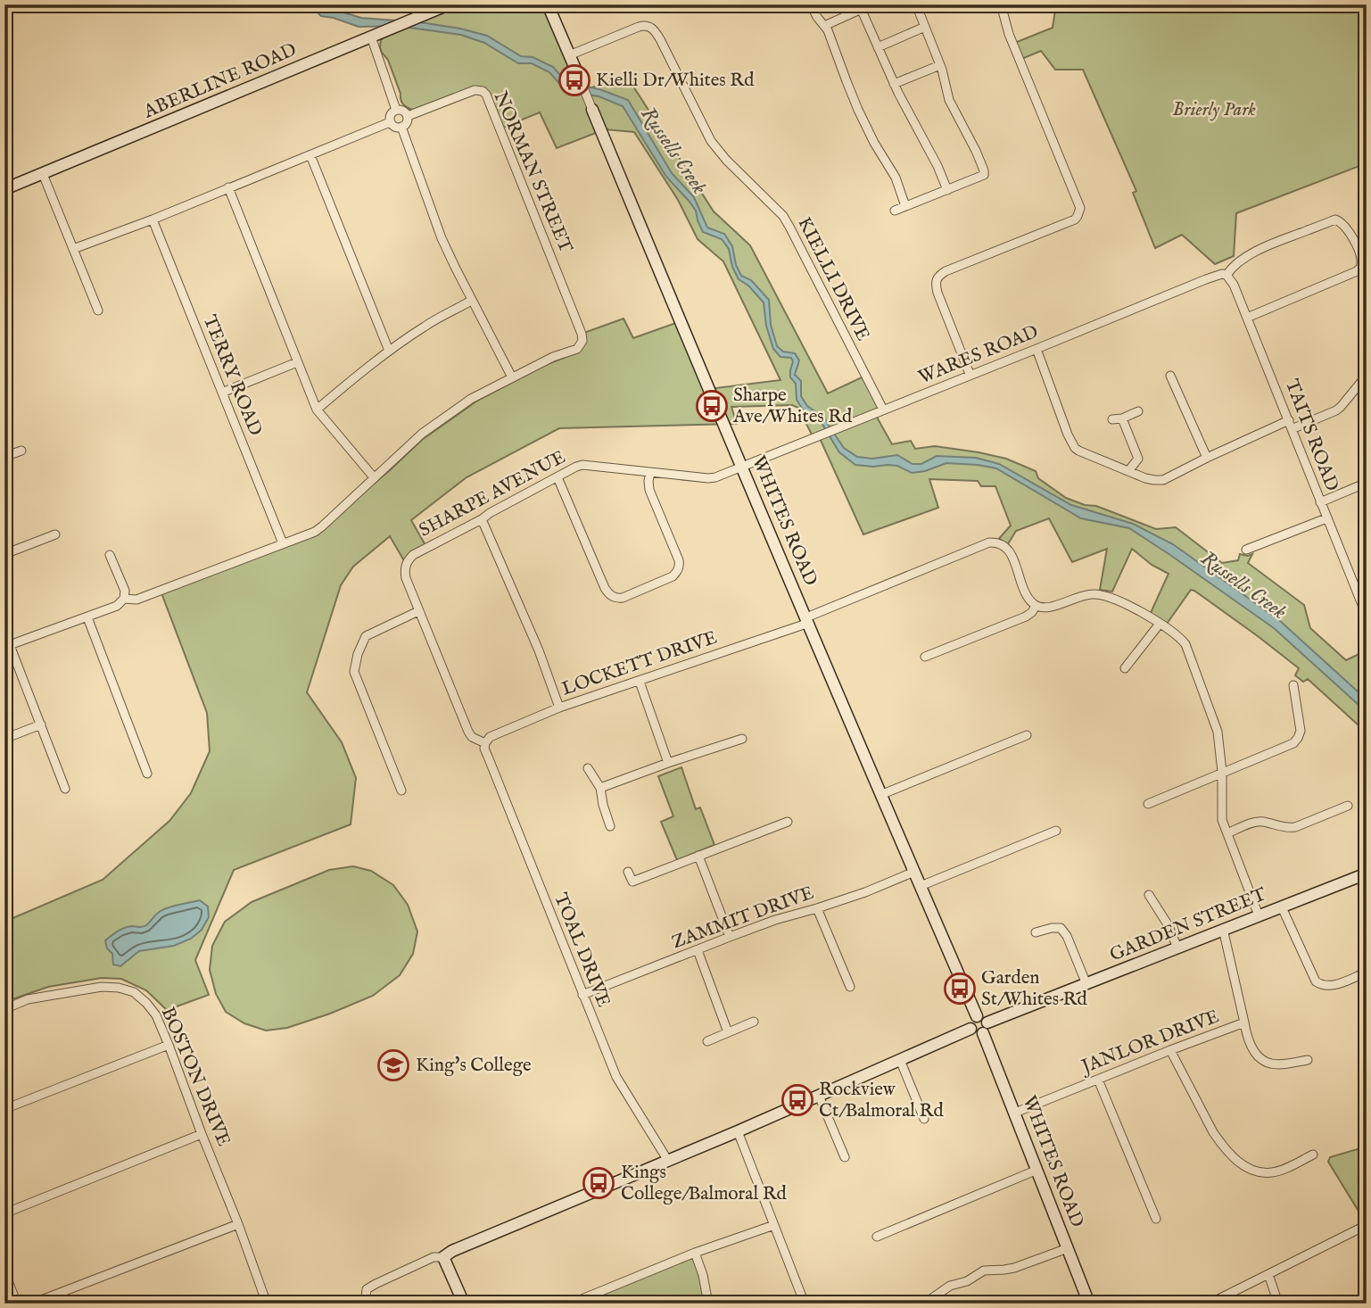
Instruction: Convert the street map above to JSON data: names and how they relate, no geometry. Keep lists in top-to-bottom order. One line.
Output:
{"streets":{"street":["ABERLINE ROAD","NORMAN STREET","KIELLI DRIVE","WARES ROAD","TERRY ROAD","TAITS ROAD","SHARPE AVENUE","WHITES ROAD","LOCKETT DRIVE","ZAMMIT DRIVE","GARDEN STREET","TOAL DRIVE","JANLOR DRIVE","BOSTON DRIVE"]},"crossings":[["KIELLI DRIVE","WARES ROAD"],["KIELLI DRIVE","WHITES ROAD"],["WARES ROAD","TAITS ROAD"],["WARES ROAD","SHARPE AVENUE"],["WARES ROAD","WHITES ROAD"],["SHARPE AVENUE","WHITES ROAD"],["SHARPE AVENUE","LOCKETT DRIVE"],["SHARPE AVENUE","TOAL DRIVE"],["WHITES ROAD","LOCKETT DRIVE"],["WHITES ROAD","ZAMMIT DRIVE"],["WHITES ROAD","GARDEN STREET"],["WHITES ROAD","JANLOR DRIVE"],["LOCKETT DRIVE","TOAL DRIVE"],["ZAMMIT DRIVE","TOAL DRIVE"],["GARDEN STREET","JANLOR DRIVE"]],"water":["Russells Creek"],"parks":["Brierly Park"],"places":{"bus stop":["Kielli Dr/Whites Rd","Sharpe Ave/Whites Rd","Garden St/Whites Rd","Rockview Ct/Balmoral Rd","Kings College/Balmoral Rd"],"school or university":["King's College"]}}
